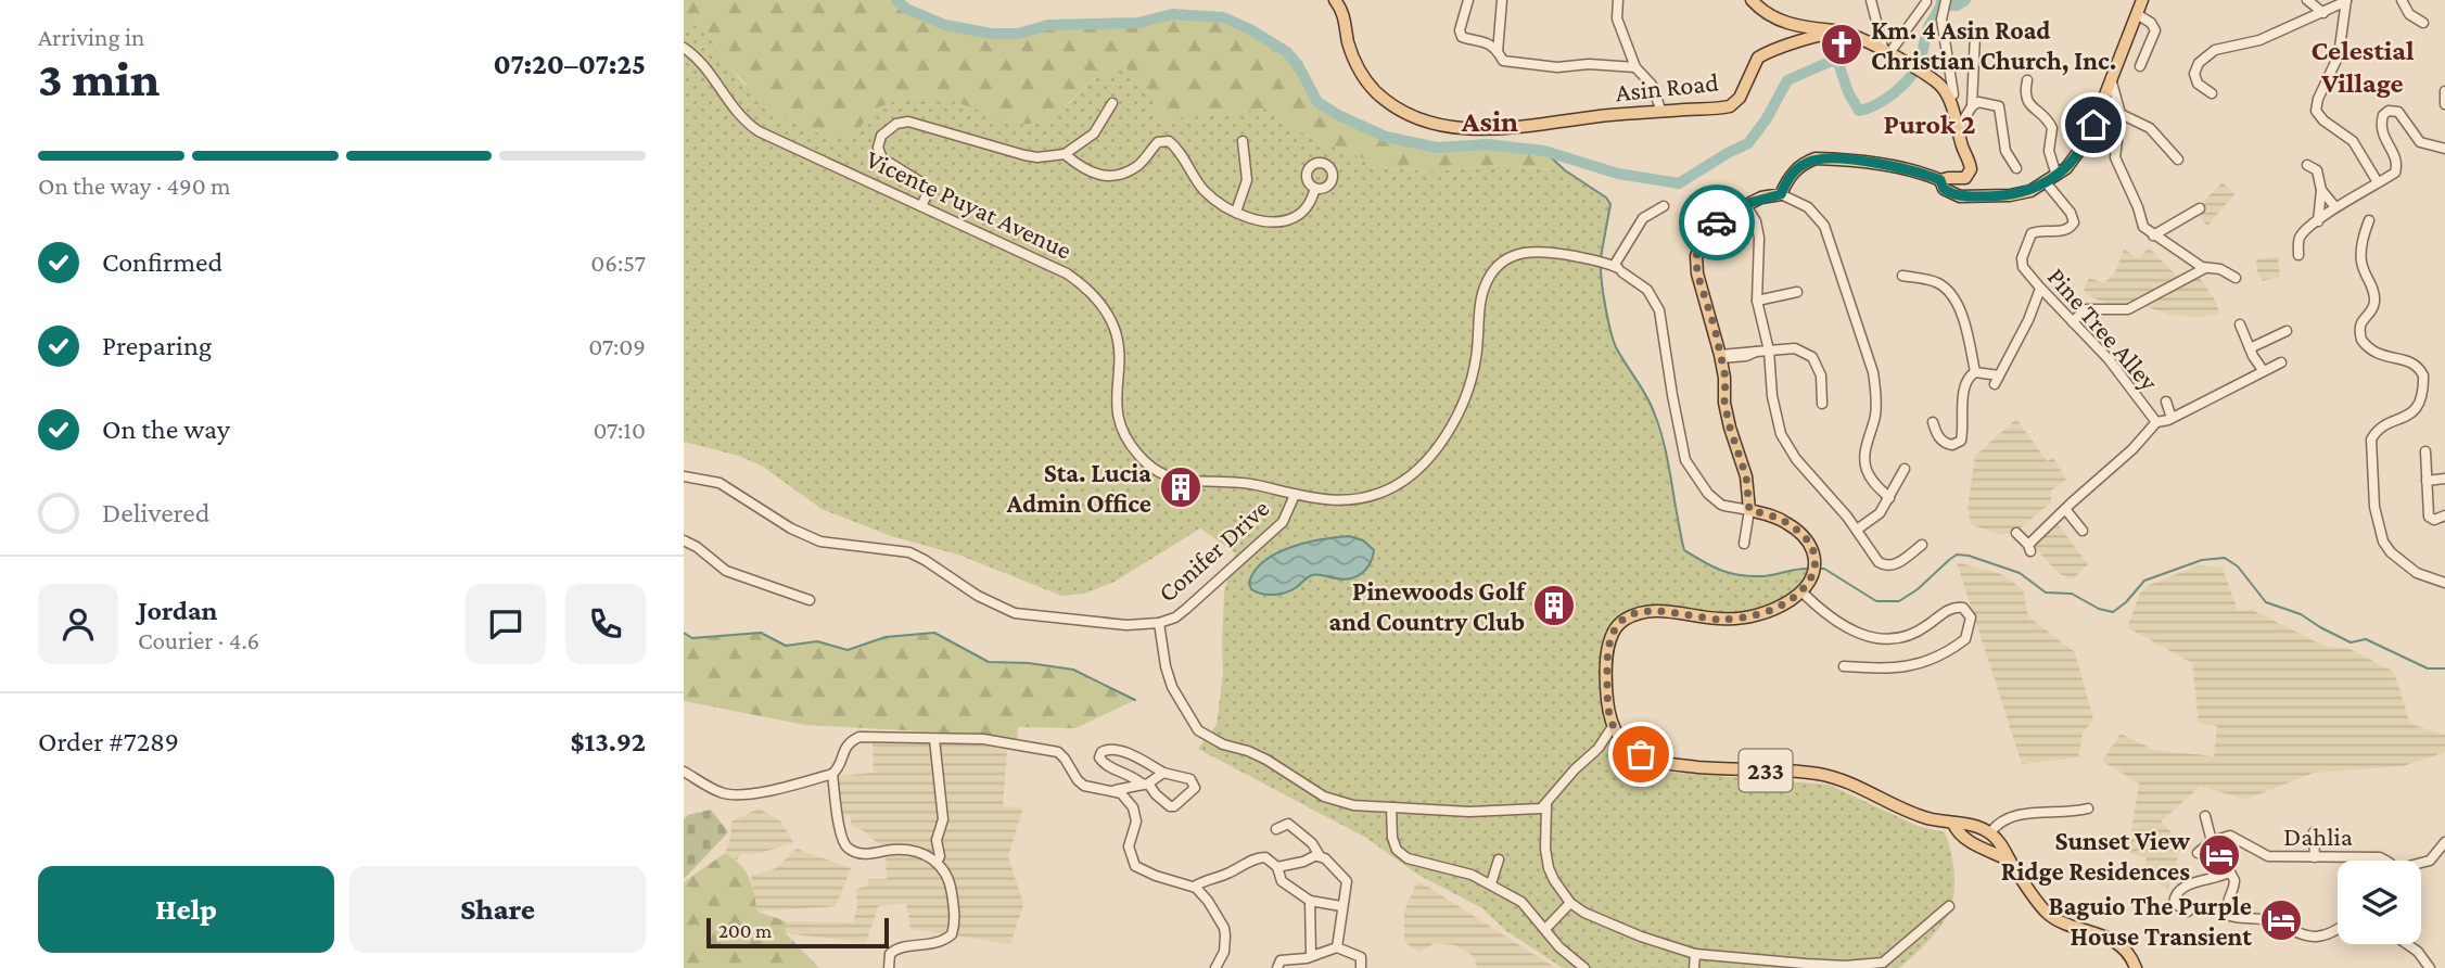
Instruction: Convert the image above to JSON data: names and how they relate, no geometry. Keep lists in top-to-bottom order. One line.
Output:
{"streets":{"main road":["Asin Road","Vicente Puyat Avenue","233"],"street":["Pine Tree Alley","Conifer Drive","Dahlia"]},"crossings":[["Vicente Puyat Avenue","Conifer Drive"],["Vicente Puyat Avenue","233"]],"districts":["Celestial Village","Asin","Purok 2"],"places":{"church":["Km. 4 Asin Road Christian Church, Inc."],"building":["Sta. Lucia Admin Office","Pinewoods Golf and Country Club"],"hotel":["Sunset View Ridge Residences","Baguio The Purple House Transient"]},"scale_bar":"200 m","page":{"heading":["3 min","Arriving in","07:20–07:25"],"panel":["Jordan","Courier · 4.6","Order #7289","$13.92"],"bar":"On the way · 490 m","list":[["Confirmed","06:57"],["Preparing","07:09"],["On the way","07:10"],"Delivered"],"buttons":["Help","Share"],"scale":"200 m"}}
